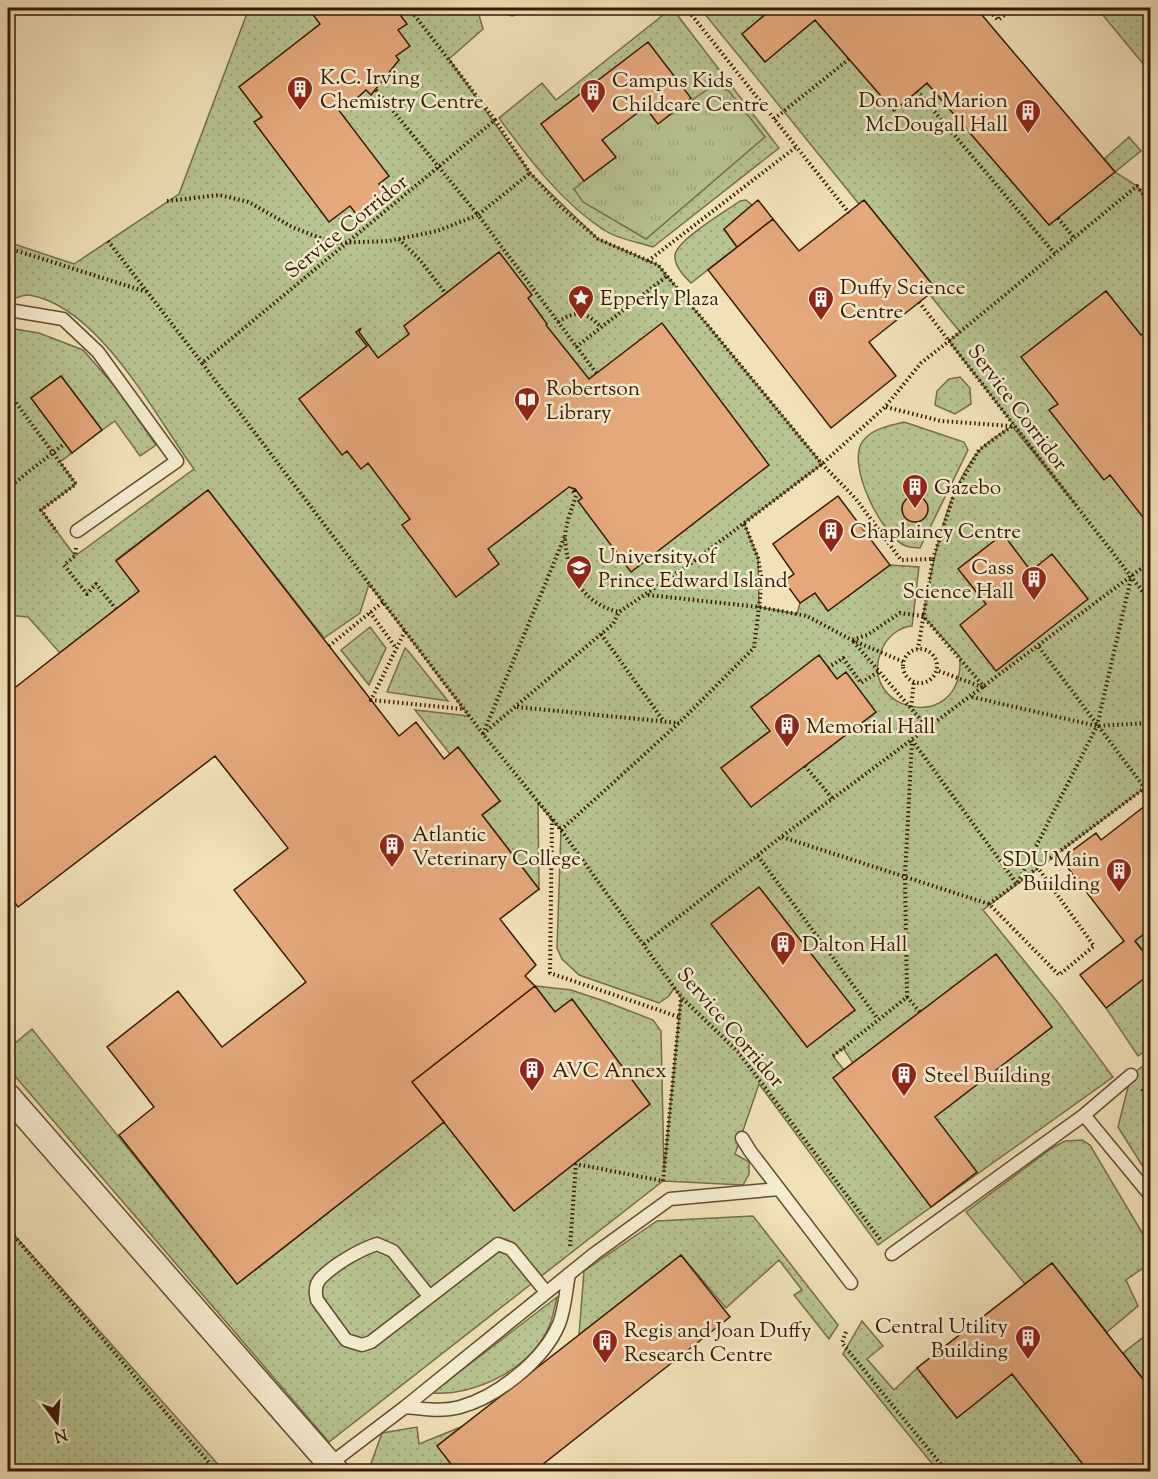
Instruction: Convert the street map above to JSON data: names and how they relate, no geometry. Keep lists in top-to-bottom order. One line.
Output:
{"streets":{"path":["Service Corridor"]},"places":{"building":["K.C. Irving Chemistry Centre","Campus Kids Childcare Centre","Don and Marion McDougall Hall","Duffy Science Centre","Gazebo","Chaplaincy Centre","Cass Science Hall","Memorial Hall","Atlantic Veterinary College","SDU Main Building","Dalton Hall","AVC Annex","Steel Building","Central Utility Building","Regis and Joan Duffy Research Centre"],"place":["Epperly Plaza"],"library":["Robertson Library"],"school or university":["University of Prince Edward Island"]},"north":"bottom"}
